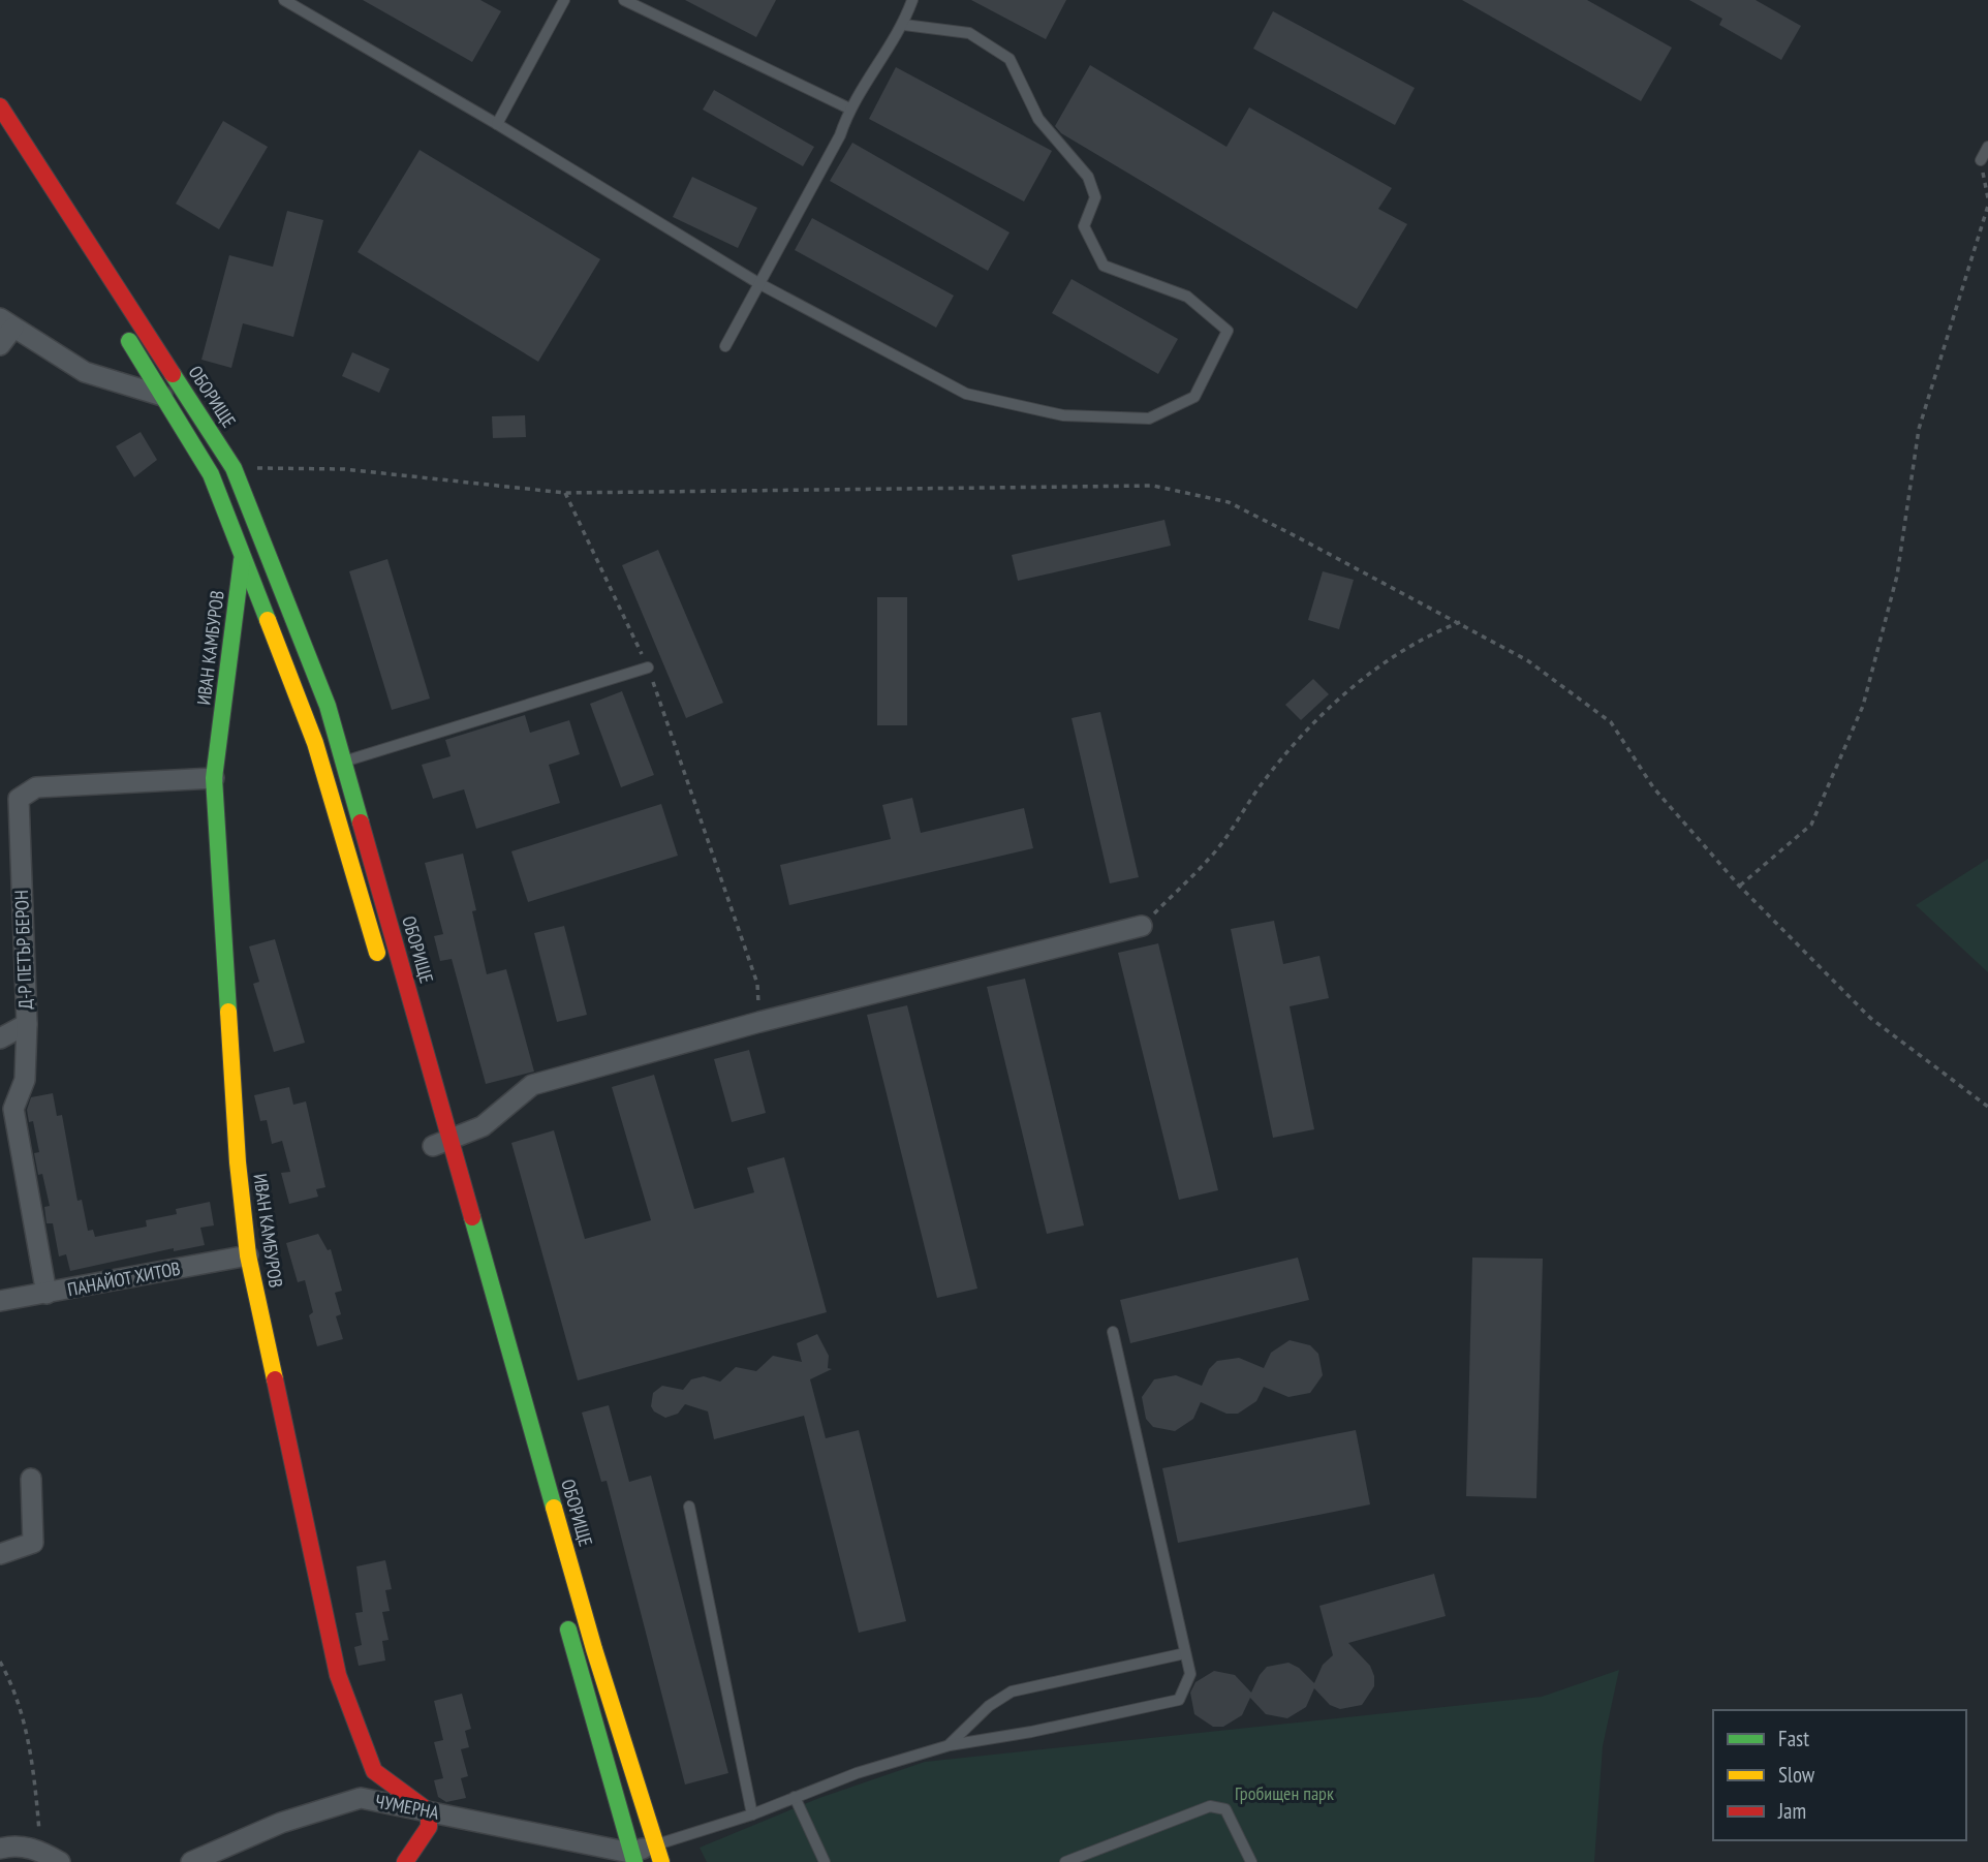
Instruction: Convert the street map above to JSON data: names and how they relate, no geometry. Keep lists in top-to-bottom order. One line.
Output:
{"streets":{"main road":["ОБОРИЩЕ","ИВАН КАМБУРОВ"],"street":["Д-Р ПЕТЪР БЕРОН","ПАНАЙОТ ХИТОВ","ЧУМЕРНА"]},"crossings":[["ИВАН КАМБУРОВ","Д-Р ПЕТЪР БЕРОН"],["ИВАН КАМБУРОВ","ПАНАЙОТ ХИТОВ"],["ИВАН КАМБУРОВ","ЧУМЕРНА"],["Д-Р ПЕТЪР БЕРОН","ПАНАЙОТ ХИТОВ"]],"parks":["Гробищен парк"],"legend":["Fast","Slow","Jam"]}
